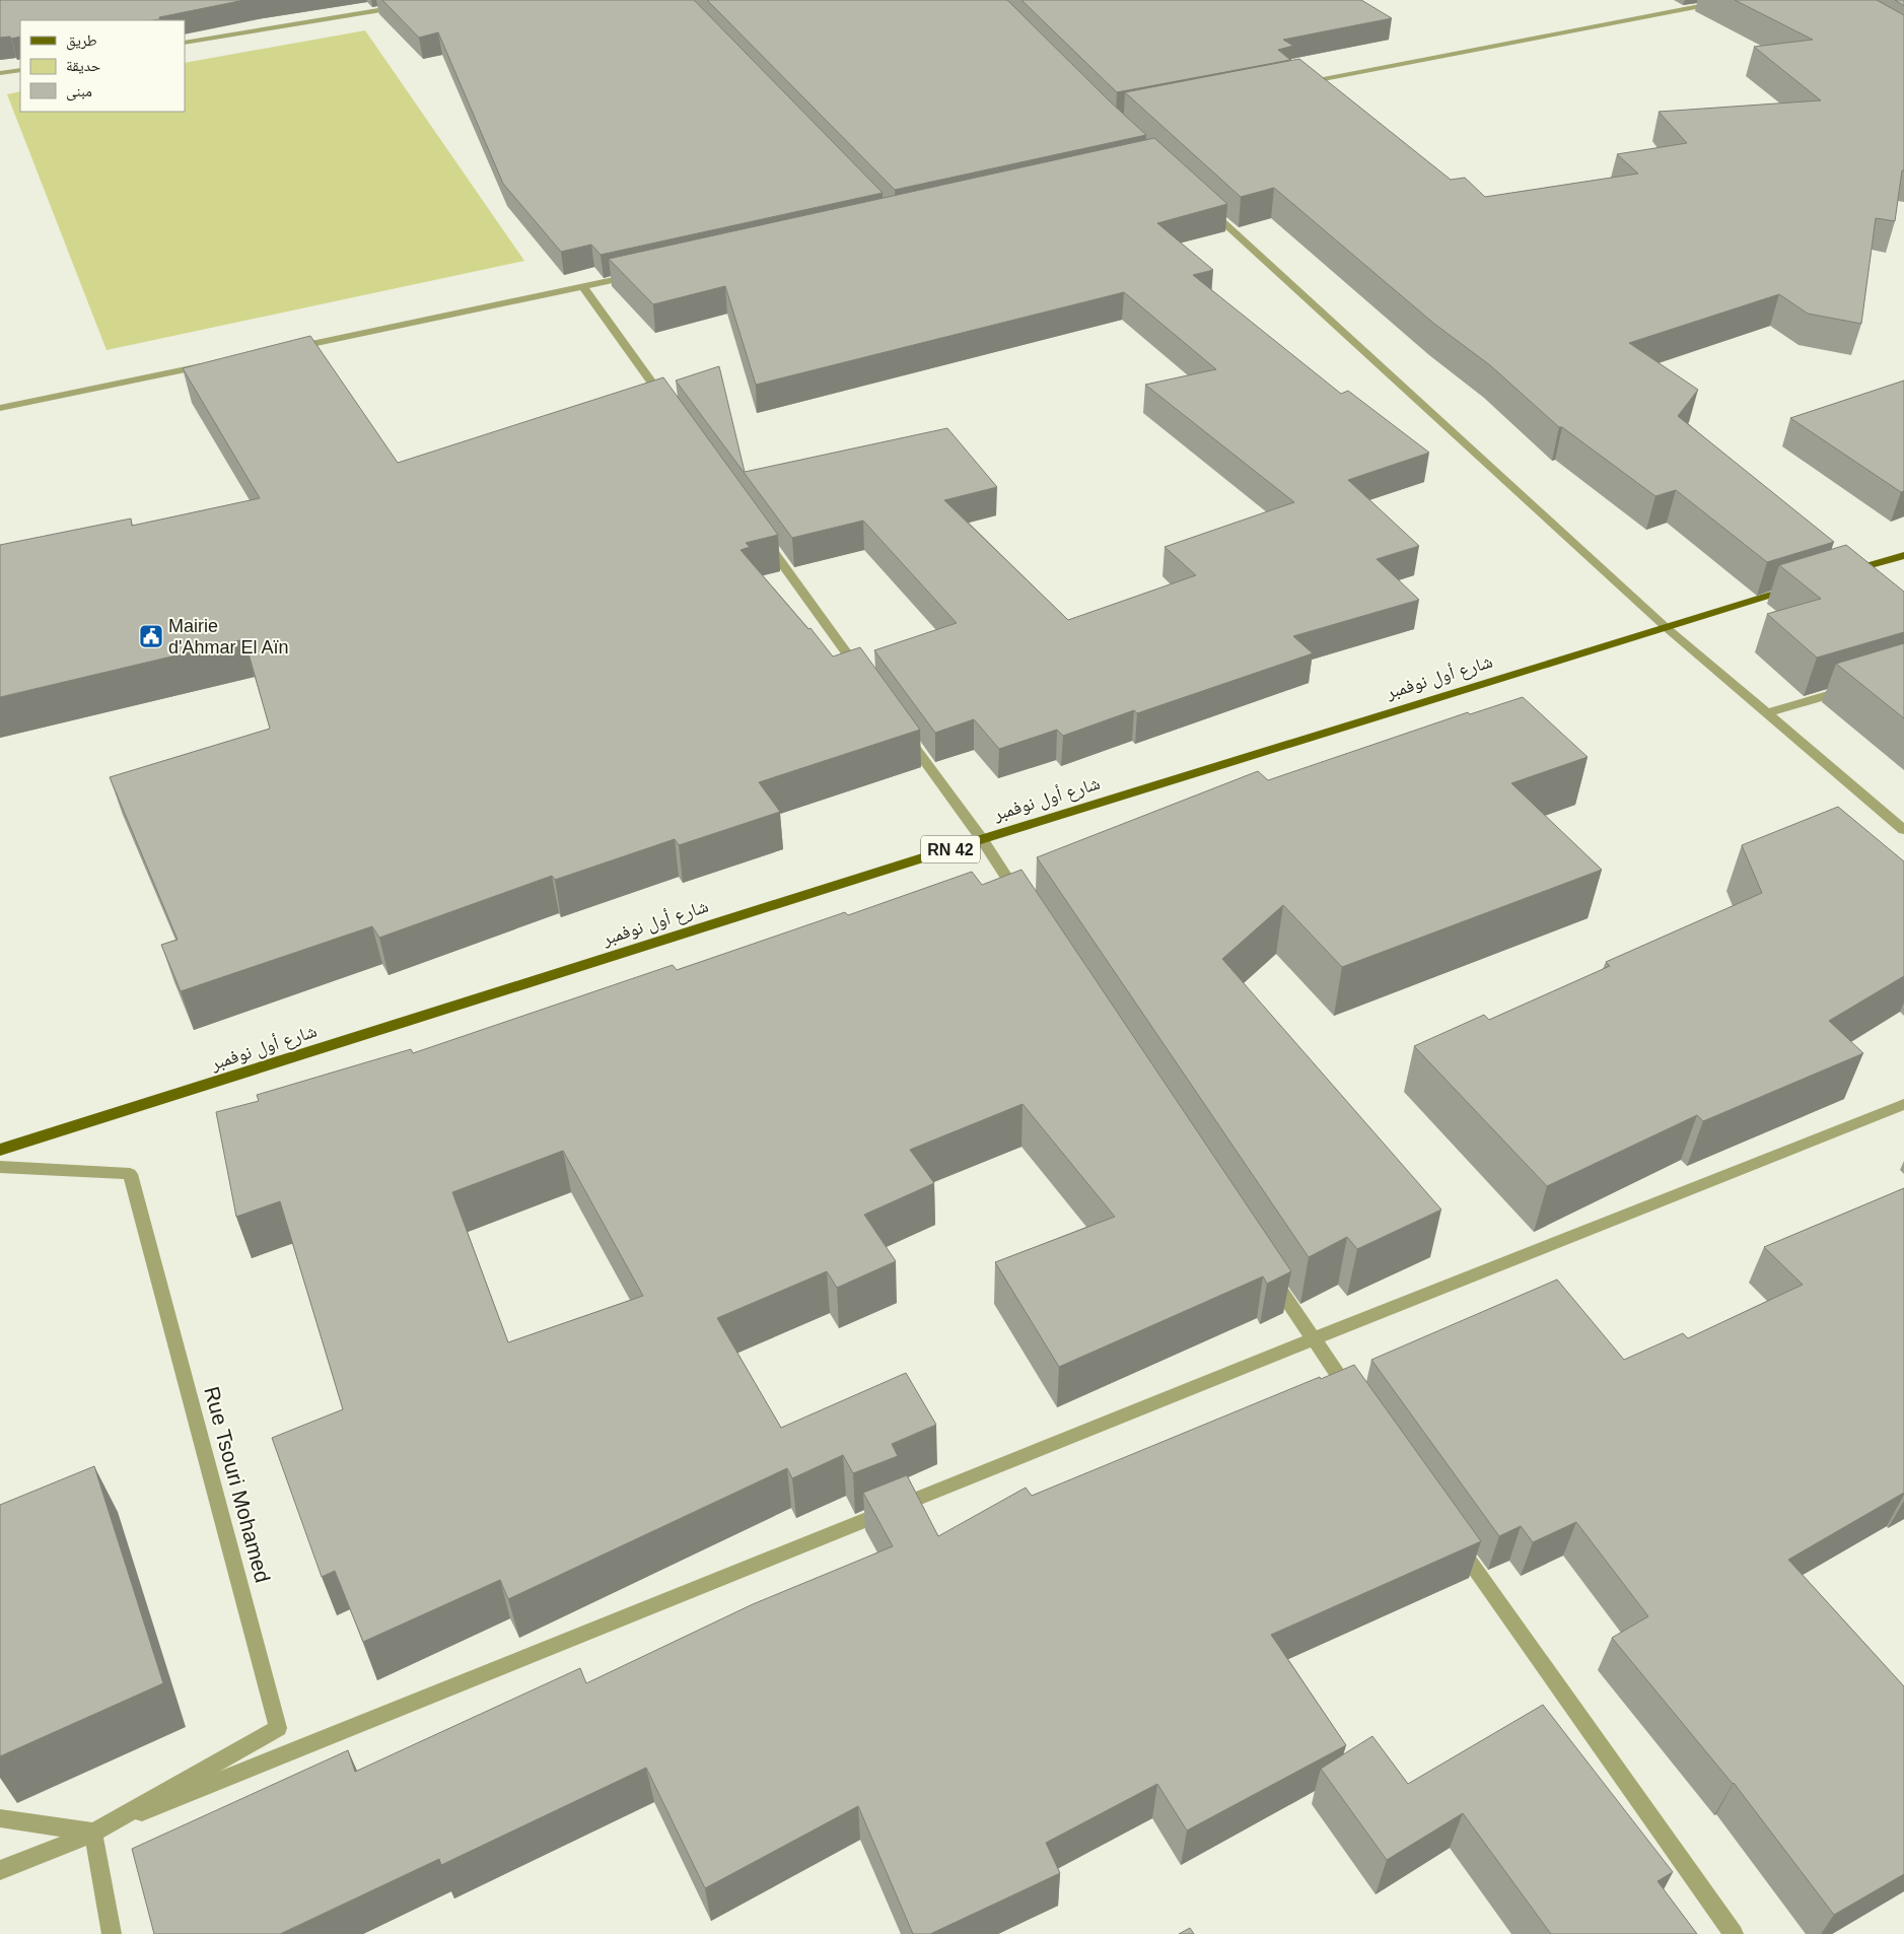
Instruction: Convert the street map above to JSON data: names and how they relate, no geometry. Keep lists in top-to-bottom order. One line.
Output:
{"streets":{"main road":["شارع أول نوفمبر","RN 42"],"street":["Rue Tsouri Mohamed"]},"places":{"public building":["Mairie d'Ahmar El Aïn"]},"legend":["طريق","حديقة","مبنى"]}
